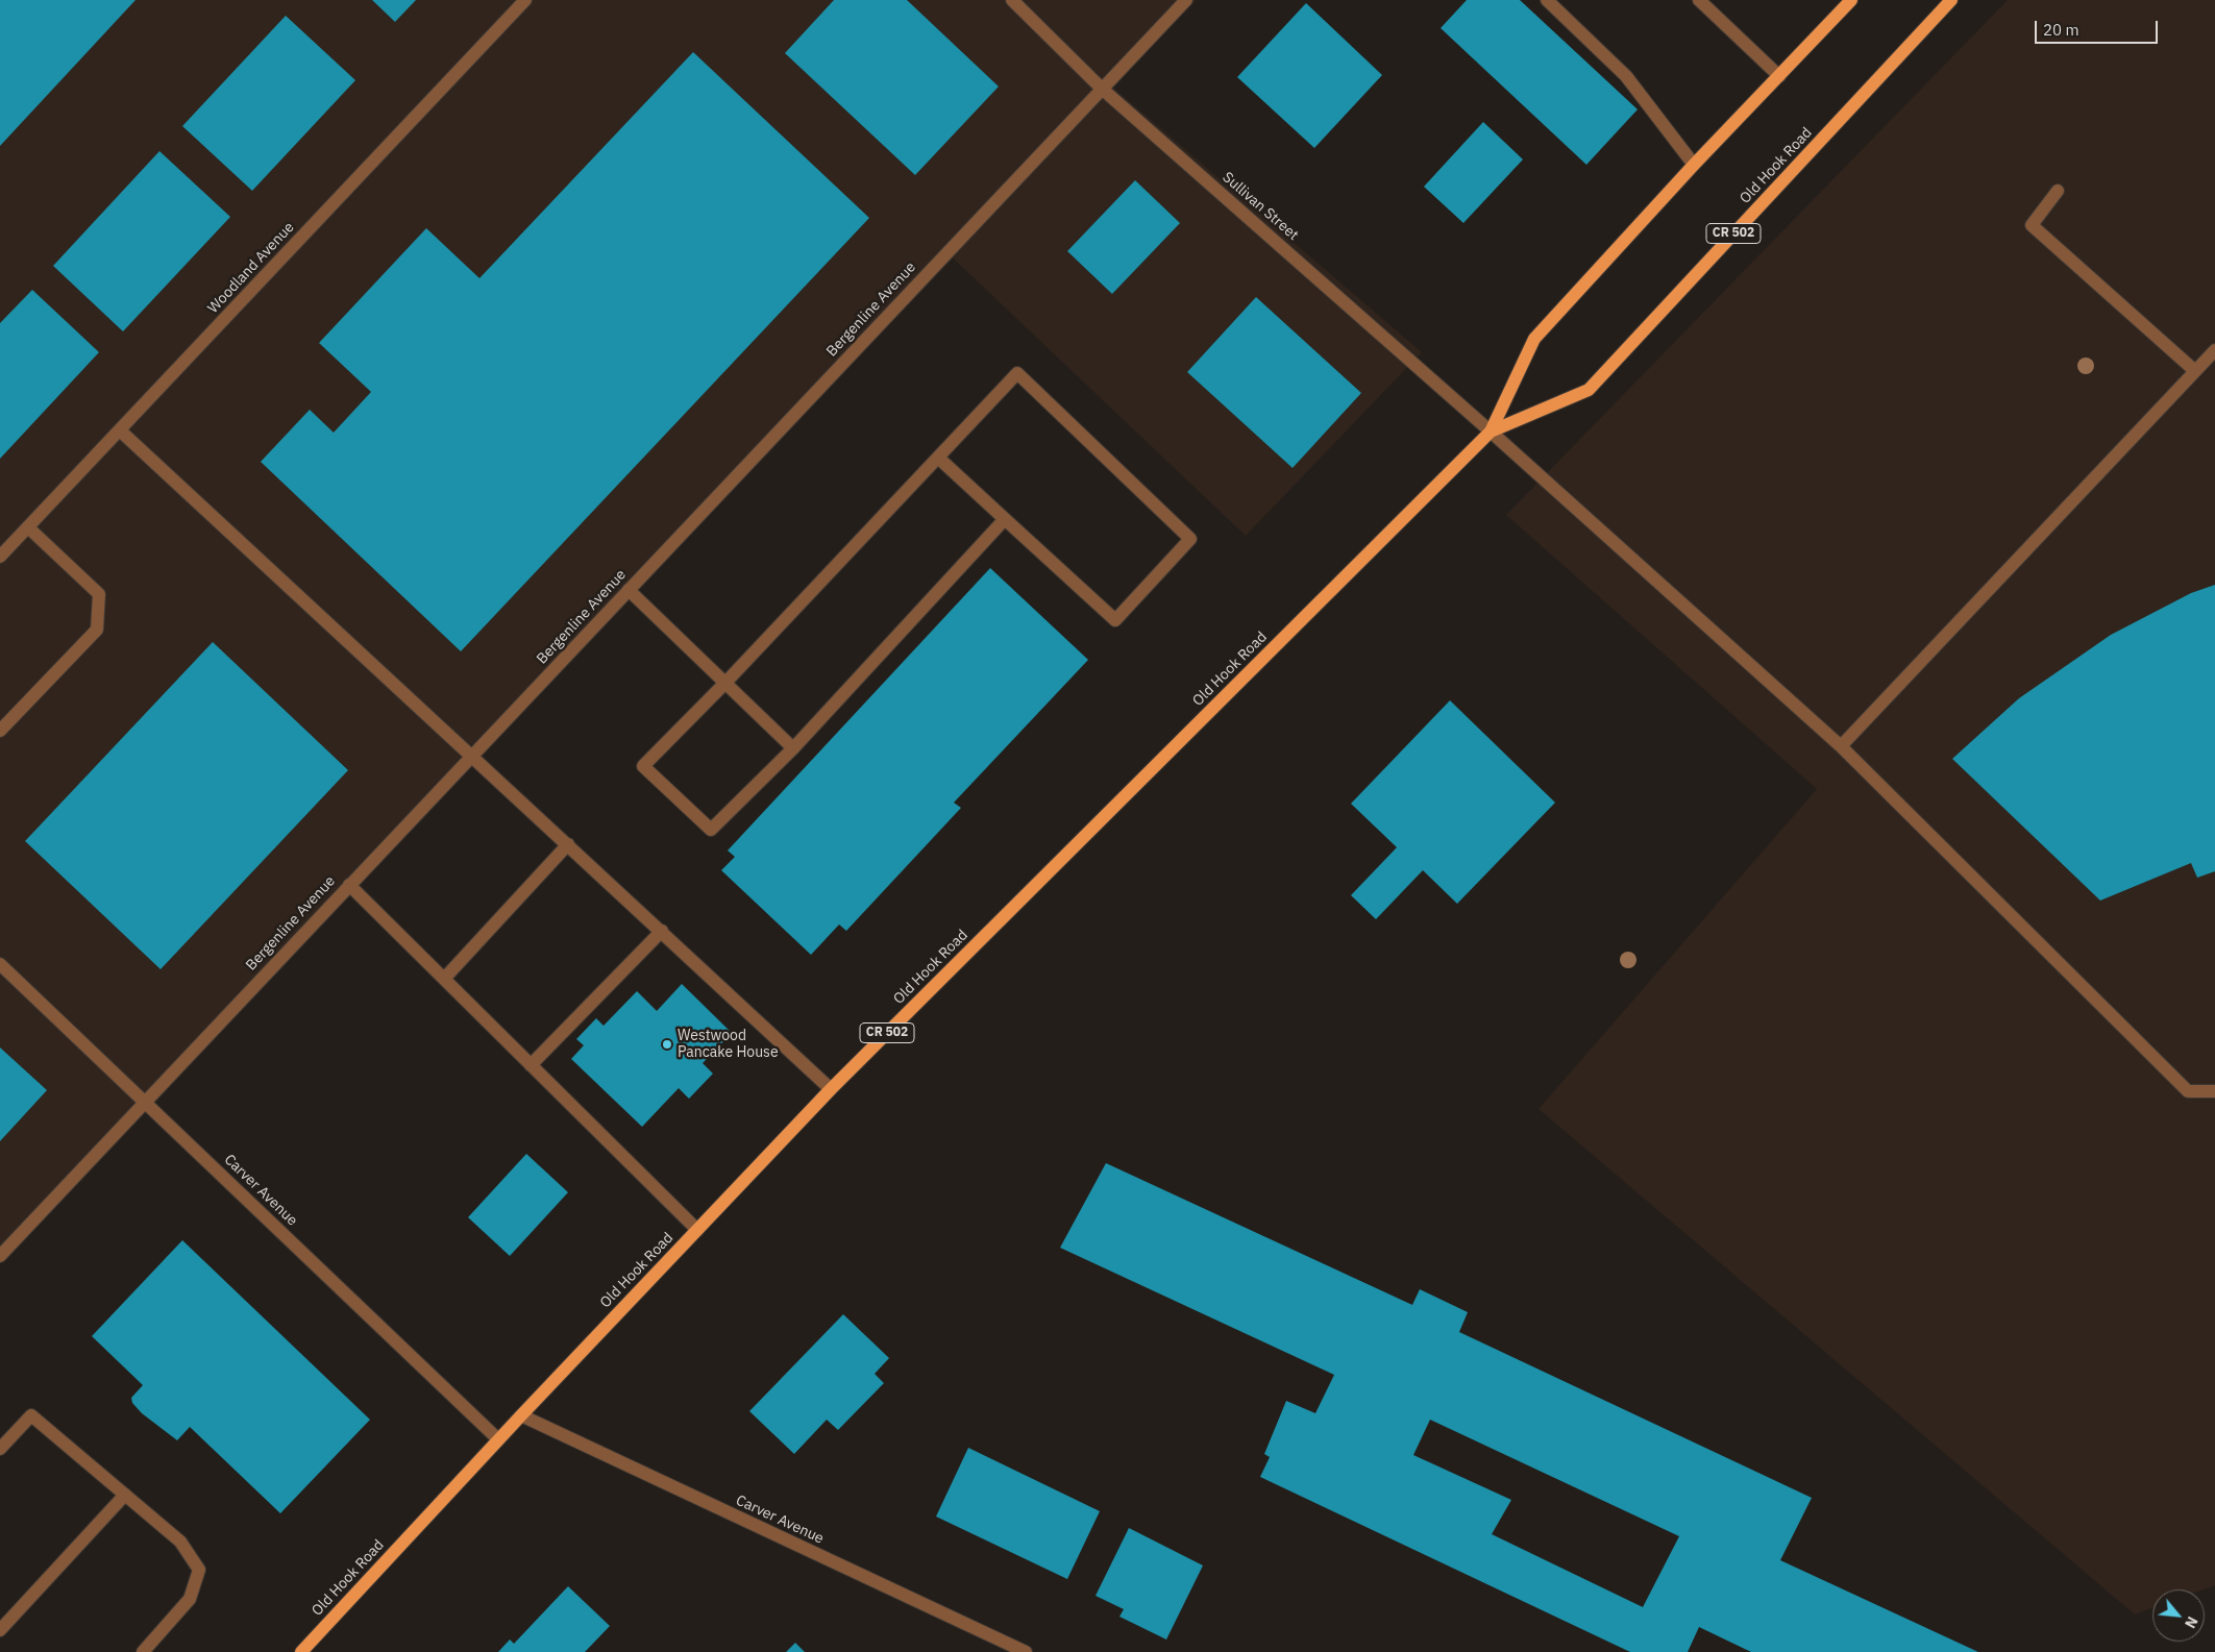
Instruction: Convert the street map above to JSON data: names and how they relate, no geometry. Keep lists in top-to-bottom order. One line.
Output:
{"streets":{"main road":["Old Hook Road","CR 502"],"street":["Sullivan Street","Woodland Avenue","Bergenline Avenue","Carver Avenue"]},"crossings":[["Old Hook Road","Sullivan Street"],["Old Hook Road","Carver Avenue"],["Sullivan Street","Bergenline Avenue"],["Bergenline Avenue","Carver Avenue"]],"places":["Westwood Pancake House"],"scale_bar":"20 m","north":"bottom right"}
